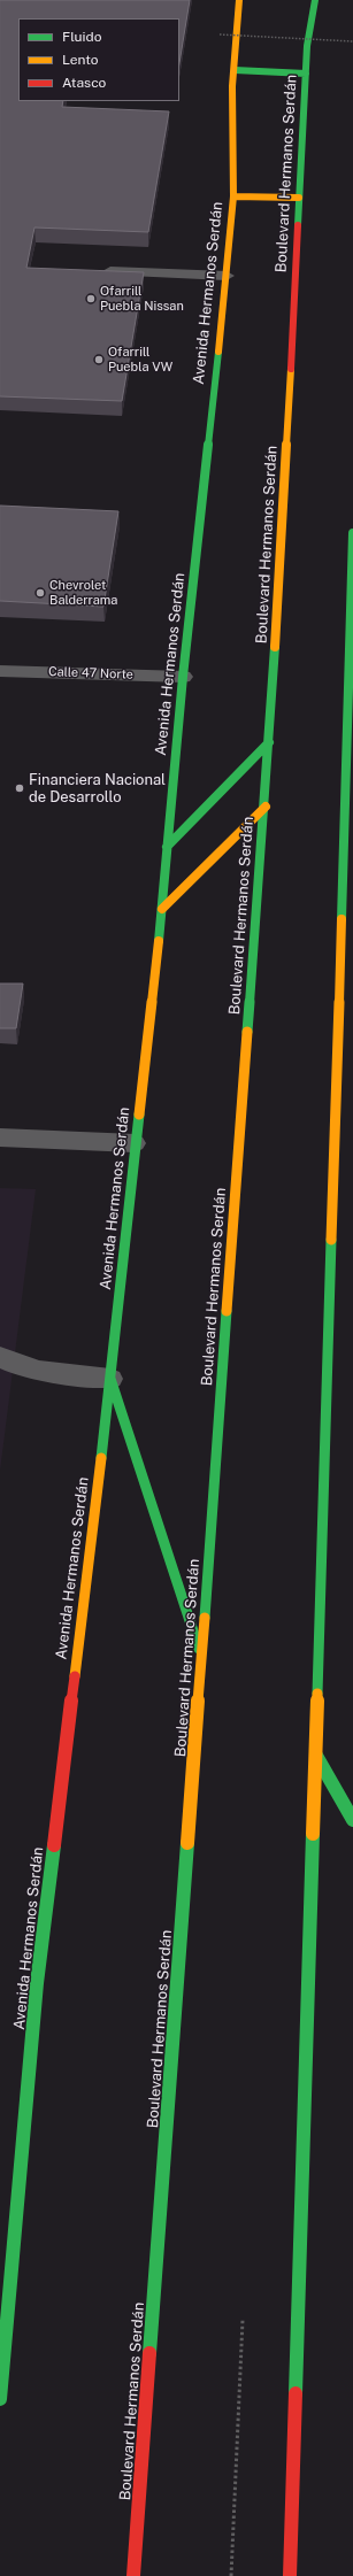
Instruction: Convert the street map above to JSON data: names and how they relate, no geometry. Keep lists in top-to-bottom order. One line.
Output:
{"streets":{"main road":["Boulevard Hermanos Serdán","Avenida Hermanos Serdán"],"street":["Calle 47 Norte"]},"crossings":[["Avenida Hermanos Serdán","Calle 47 Norte"]],"places":["Ofarrill Puebla Nissan","Ofarrill Puebla VW","Chevrolet Balderrama","Financiera Nacional de Desarrollo"],"legend":["Fluido","Lento","Atasco"]}
